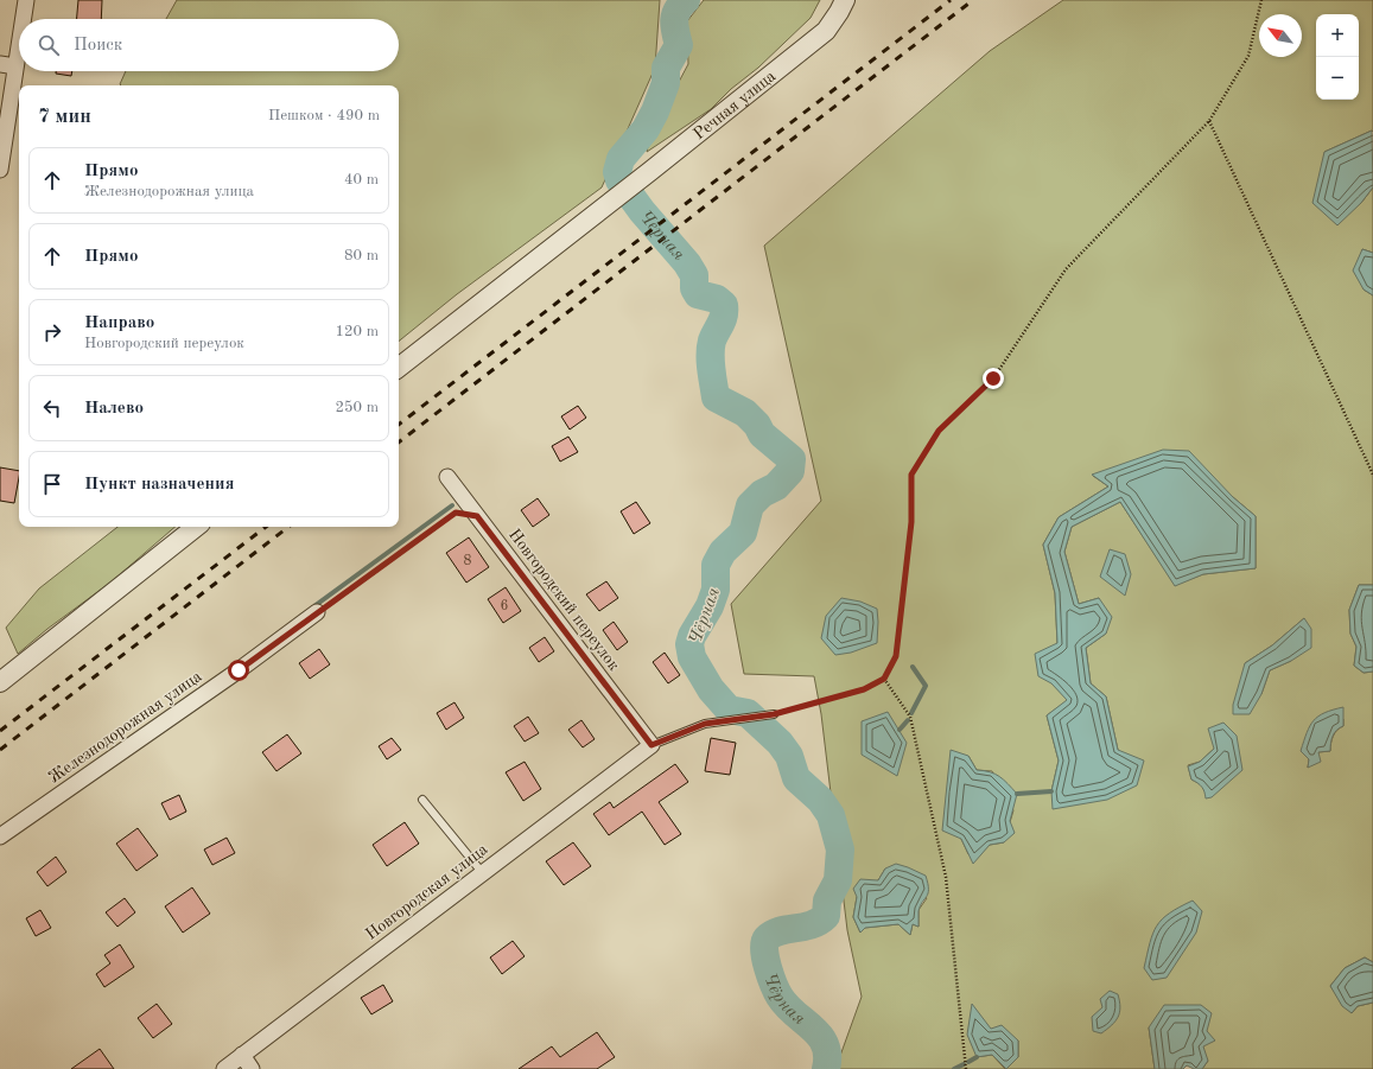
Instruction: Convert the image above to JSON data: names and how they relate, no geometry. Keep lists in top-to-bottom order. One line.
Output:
{"streets":{"street":["Речная улица","Новгородский переулок","Железнодорожная улица","Новгородская улица"]},"crossings":[["Новгородский переулок","Новгородская улица"]],"water":["Чёрная"],"house_numbers":["8","6"],"north":"top left","page":{"map_buttons":["+","−"],"search":"Поиск","heading":["7 мин","Пешком · 490 m"],"list":[["Прямо","Железнодорожная улица","40 m"],["Прямо","80 m"],["Направо","Новгородский переулок","120 m"],["Налево","250 m"],"Пункт назначения"]}}
